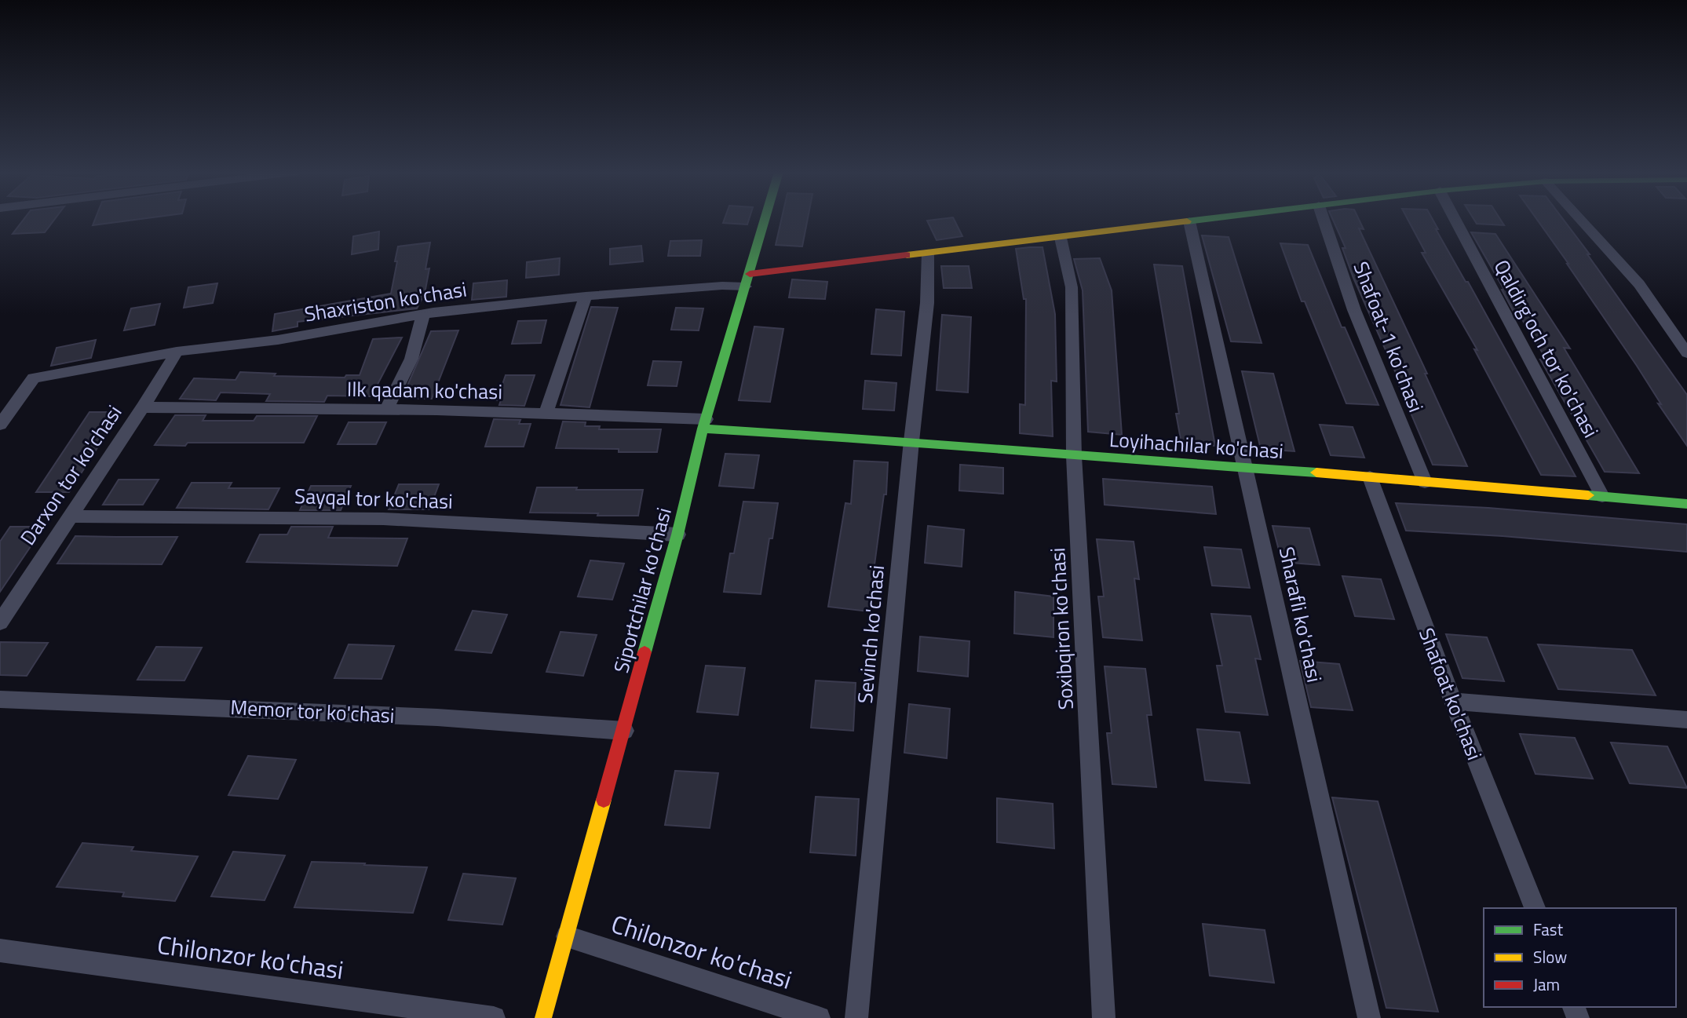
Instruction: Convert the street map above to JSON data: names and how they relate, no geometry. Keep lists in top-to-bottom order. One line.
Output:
{"streets":{"street":["Shaxriston ko'chasi","Shafoat-1 ko'chasi","Qaldirg'och tor ko'chasi","Ilk qadam ko'chasi","Loyihachilar ko'chasi","Darxon tor ko'chasi","Sayqal tor ko'chasi","Siportchilar ko'chasi","Sharafli ko'chasi","Soxibqiron ko'chasi","Sevinch ko'chasi","Shafoat ko'chasi","Memor tor ko'chasi","Chilonzor ko'chasi"]},"crossings":[["Shaxriston ko'chasi","Darxon tor ko'chasi"],["Shaxriston ko'chasi","Siportchilar ko'chasi"],["Shaxriston ko'chasi","Sharafli ko'chasi"],["Shaxriston ko'chasi","Soxibqiron ko'chasi"],["Shaxriston ko'chasi","Sevinch ko'chasi"],["Shafoat-1 ko'chasi","Loyihachilar ko'chasi"],["Qaldirg'och tor ko'chasi","Loyihachilar ko'chasi"],["Ilk qadam ko'chasi","Loyihachilar ko'chasi"],["Ilk qadam ko'chasi","Darxon tor ko'chasi"],["Ilk qadam ko'chasi","Siportchilar ko'chasi"],["Loyihachilar ko'chasi","Siportchilar ko'chasi"],["Loyihachilar ko'chasi","Sharafli ko'chasi"],["Loyihachilar ko'chasi","Soxibqiron ko'chasi"],["Loyihachilar ko'chasi","Sevinch ko'chasi"],["Loyihachilar ko'chasi","Shafoat ko'chasi"],["Darxon tor ko'chasi","Sayqal tor ko'chasi"],["Sayqal tor ko'chasi","Siportchilar ko'chasi"],["Siportchilar ko'chasi","Memor tor ko'chasi"],["Siportchilar ko'chasi","Chilonzor ko'chasi"]],"legend":["Fast","Slow","Jam"]}
